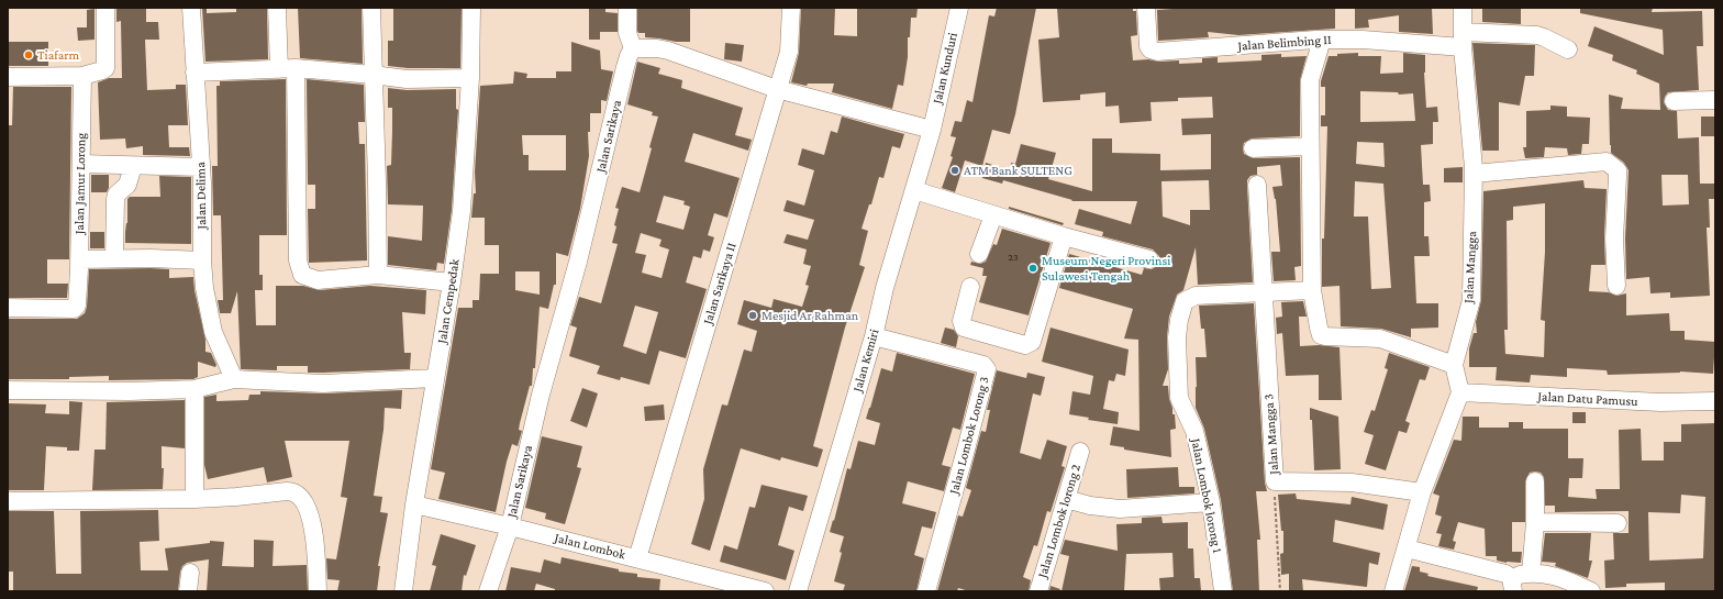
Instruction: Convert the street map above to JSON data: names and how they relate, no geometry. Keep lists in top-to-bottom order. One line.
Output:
{"streets":{"street":["Jalan Belimbing II","Jalan Kunduri","Jalan Sarikaya","Jalan Jamur Lorong","Jalan Delima","Jalan Mangga","Jalan Sarikaya II","Jalan Cempedak","Jalan Kemiri","Jalan Datu Pamusu","Jalan Mangga 3","Jalan Lombok Lorong 3","Jalan Lombok lorong 1","Jalan Lombok lorong 2","Jalan Lombok"]},"crossings":[["Jalan Belimbing II","Jalan Mangga"],["Jalan Kunduri","Jalan Kemiri"],["Jalan Sarikaya","Jalan Lombok"],["Jalan Sarikaya II","Jalan Lombok"],["Jalan Cempedak","Jalan Lombok"],["Jalan Kemiri","Jalan Lombok Lorong 3"],["Jalan Mangga 3","Jalan Lombok lorong 1"]],"places":["Tiafarm","ATM Bank SULTENG","Museum Negeri Provinsi Sulawesi Tengah","Mesjid Ar Rahman"],"house_numbers":["23"]}
